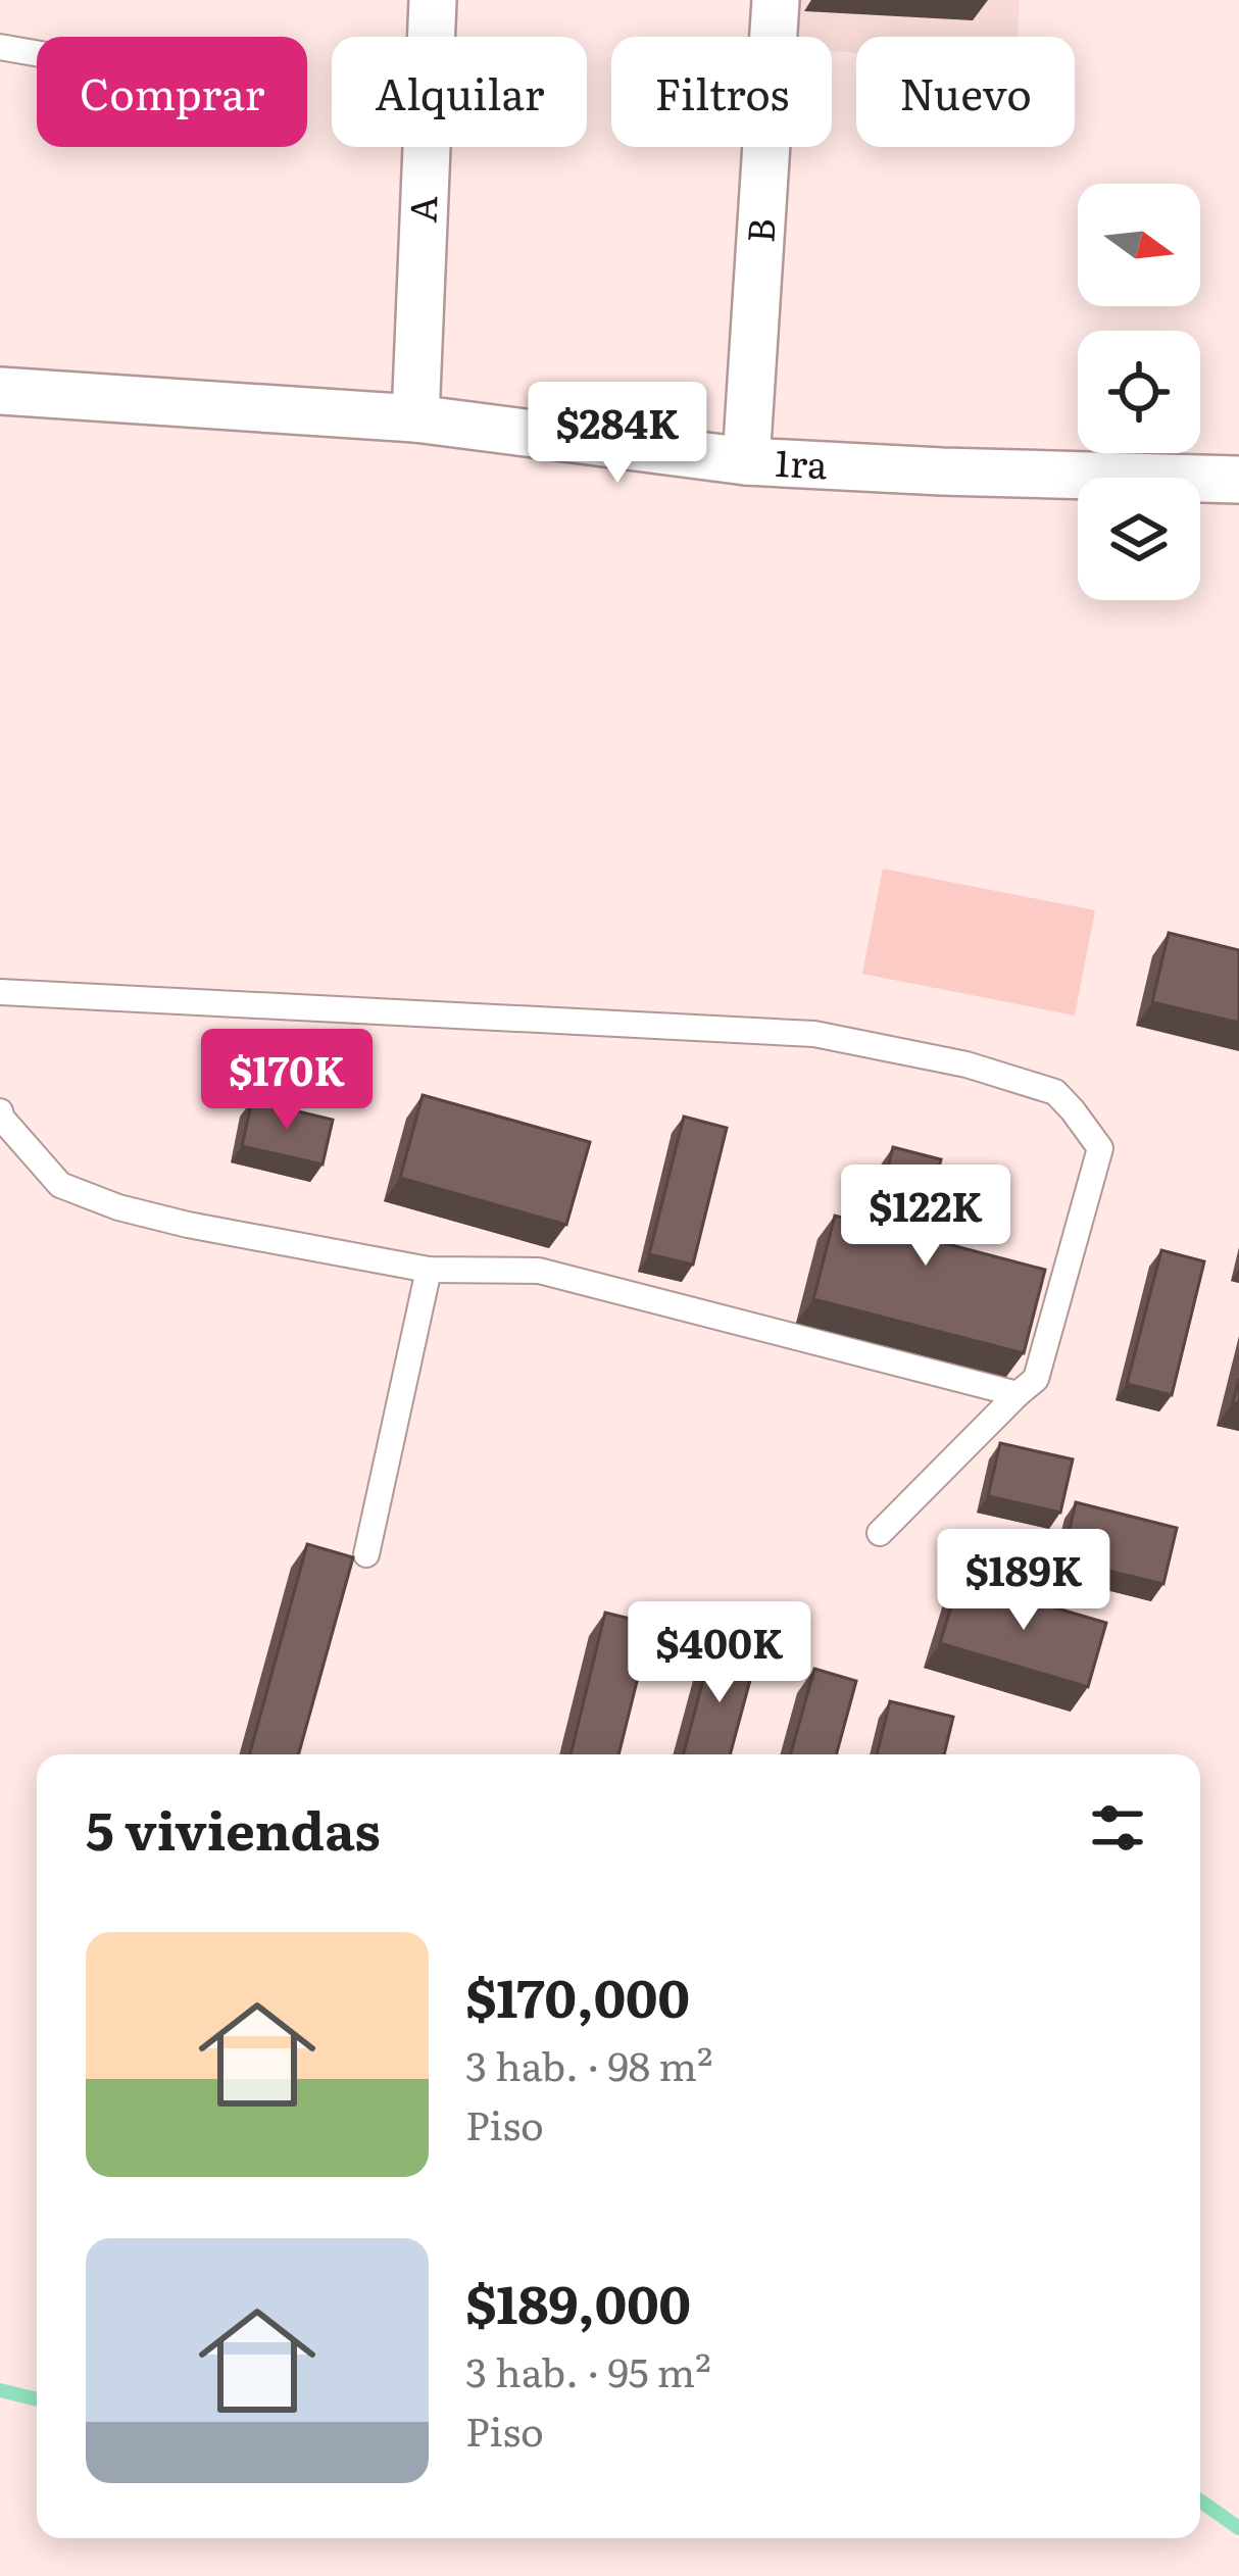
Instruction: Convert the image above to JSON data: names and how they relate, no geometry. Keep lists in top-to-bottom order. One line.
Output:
{"streets":{"street":["A","B","1ra"]},"crossings":[["A","1ra"],["B","1ra"]],"north":"right","page":{"chip":["Comprar","Alquilar","Filtros","Nuevo"],"price":["$284K","$170K","$122K","$189K","$400K"],"heading":"5 viviendas","list":[{"name":"$170,000","note":"3 hab. · 98 m² · Piso"},{"name":"$189,000","note":"3 hab. · 95 m² · Piso"}]}}
